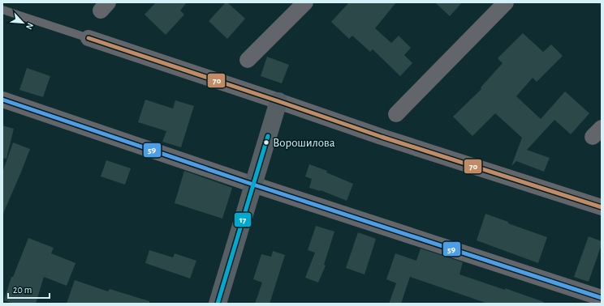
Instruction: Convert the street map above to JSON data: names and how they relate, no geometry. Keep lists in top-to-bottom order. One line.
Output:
{"places":["Ворошилова"],"lines":["transit line 70","transit line 59","transit line 17"],"scale_bar":"20 m","north":"bottom right"}
